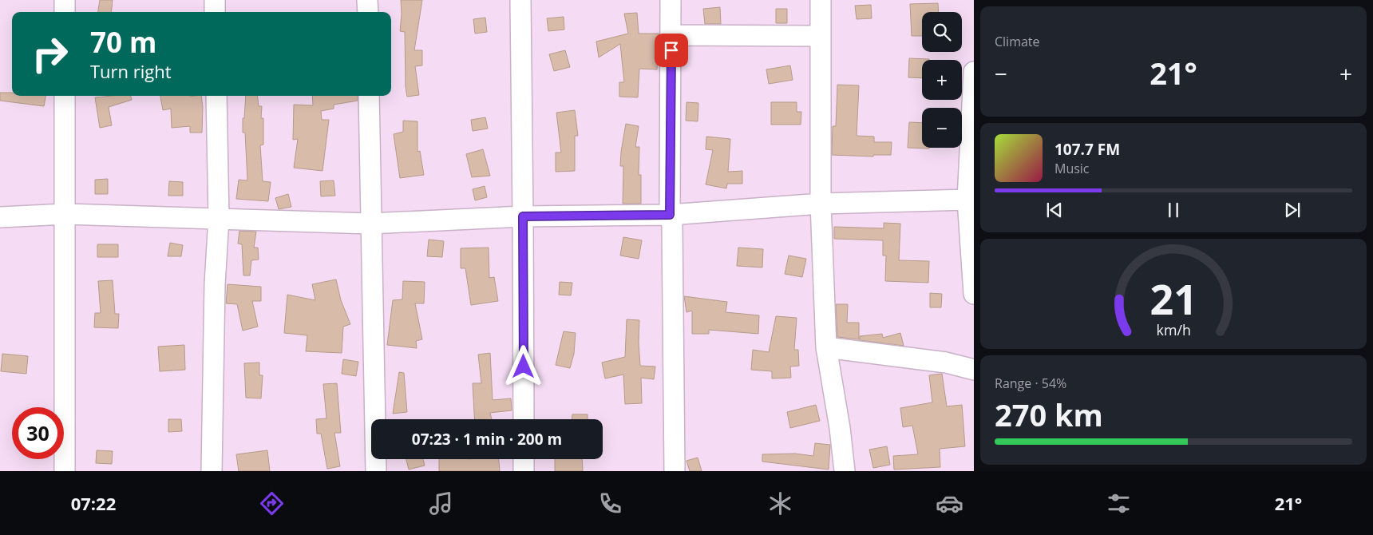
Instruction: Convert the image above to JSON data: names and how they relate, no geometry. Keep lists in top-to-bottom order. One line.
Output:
{"page":{"tile":["Climate",["Range · 54%","270 km"]],"map_buttons":["+","−"],"turn":["70 m","Turn right"],"heat":["−","21°","+"],"song":["107.7 FM","Music"],"limit":"30","trip":"07:23 · 1 min · 200 m","tabs":["07:22","21°"],"gauge":["21","km/h"]}}
